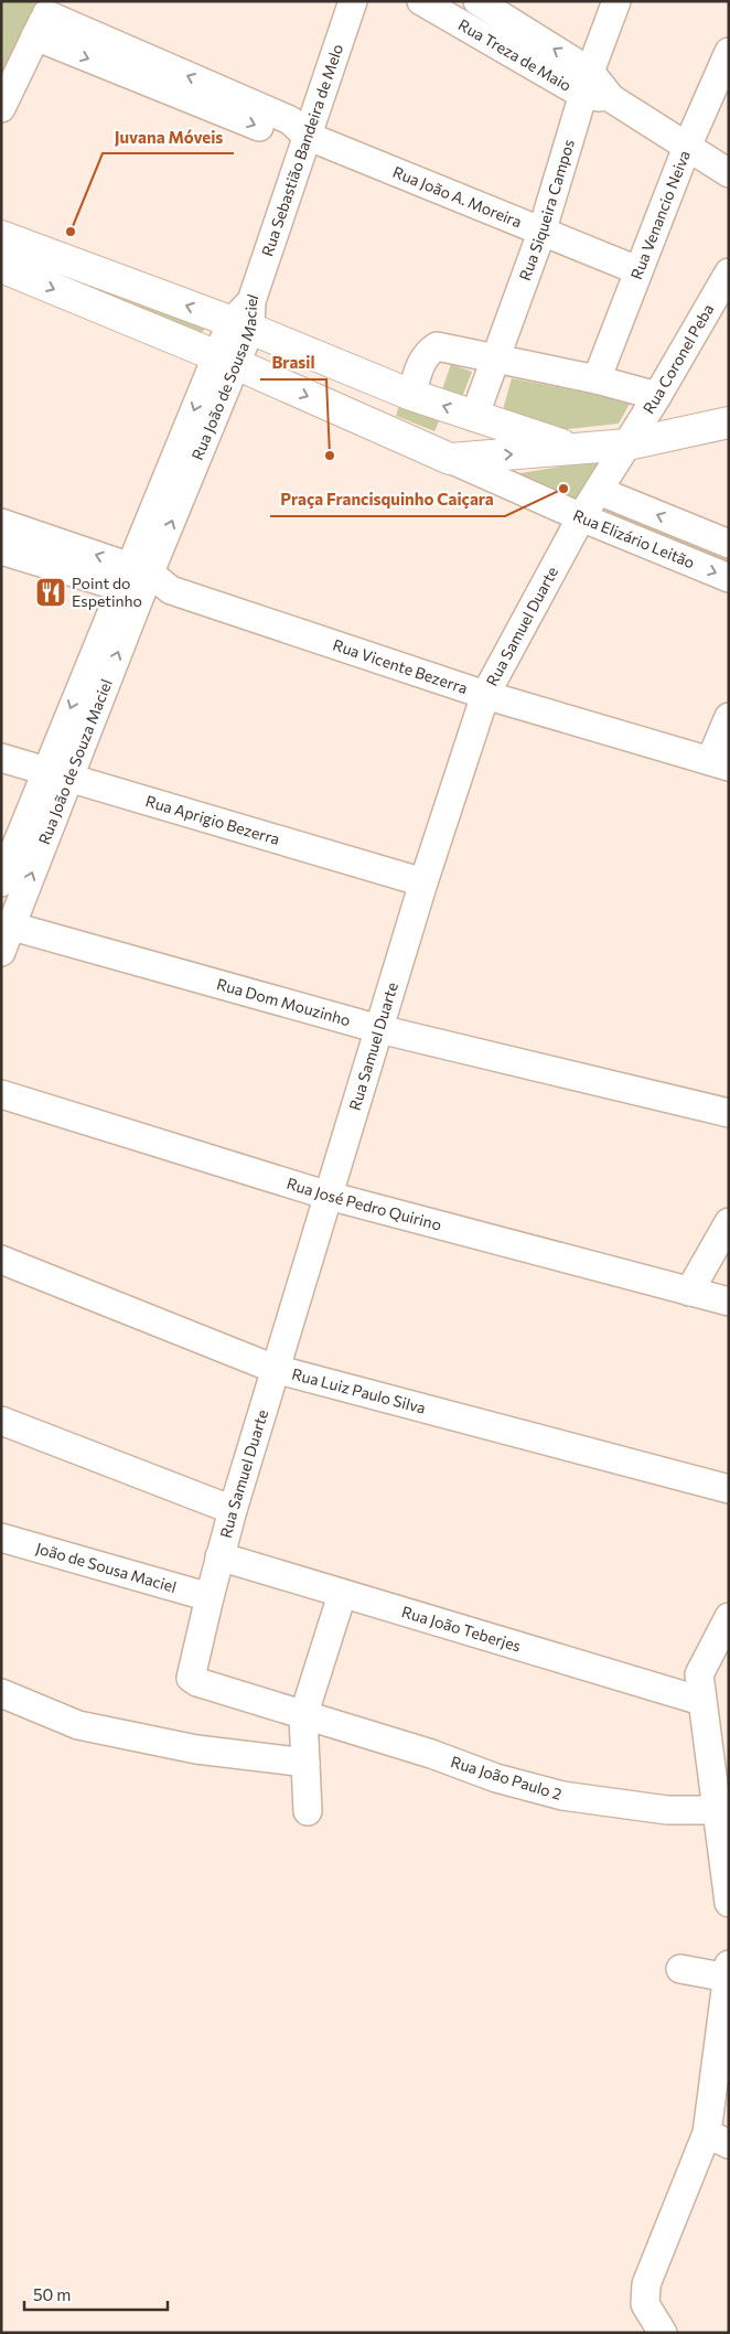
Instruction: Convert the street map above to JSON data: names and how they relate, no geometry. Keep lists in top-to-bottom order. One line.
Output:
{"streets":{"street":["Rua Treza de Maio","Rua Sebastião Bandeira de Melo","Rua João A. Moreira","Rua Siqueira Campos","Rua Venancio Neiva","Rua Coronel Peba","Rua João de Sousa Maciel","Rua Elizário Leitão","Rua Samuel Duarte","Rua Vicente Bezerra","Rua João de Souza Maciel","Rua Aprigio Bezerra","Rua Dom Mouzinho","Rua José Pedro Quirino","Rua Luiz Paulo Silva","João de Sousa Maciel","Rua João Teberjes","Rua João Paulo 2"]},"crossings":[["Rua Treza de Maio","Rua Siqueira Campos"],["Rua Treza de Maio","Rua Venancio Neiva"],["Rua Sebastião Bandeira de Melo","Rua João A. Moreira"],["Rua Sebastião Bandeira de Melo","Rua João de Sousa Maciel"],["Rua João A. Moreira","Rua Siqueira Campos"],["Rua João A. Moreira","Rua Venancio Neiva"],["Rua Coronel Peba","Rua Samuel Duarte"],["Rua João de Sousa Maciel","Rua Vicente Bezerra"],["Rua João de Sousa Maciel","Rua João de Souza Maciel"],["Rua Elizário Leitão","Rua Samuel Duarte"],["Rua Samuel Duarte","Rua Vicente Bezerra"],["Rua Samuel Duarte","Rua Aprigio Bezerra"],["Rua Samuel Duarte","Rua Dom Mouzinho"],["Rua Samuel Duarte","Rua José Pedro Quirino"],["Rua Samuel Duarte","Rua Luiz Paulo Silva"],["Rua Samuel Duarte","João de Sousa Maciel"],["Rua Samuel Duarte","Rua João Teberjes"],["Rua Samuel Duarte","Rua João Paulo 2"],["Rua Vicente Bezerra","Rua João de Souza Maciel"],["Rua João de Souza Maciel","Rua Aprigio Bezerra"],["Rua João de Souza Maciel","Rua Dom Mouzinho"]],"places":{"other":["Juvana Móveis","Brasil","Praça Francisquinho Caiçara"],"restaurant":["Point do Espetinho"]},"scale_bar":"50 m"}
